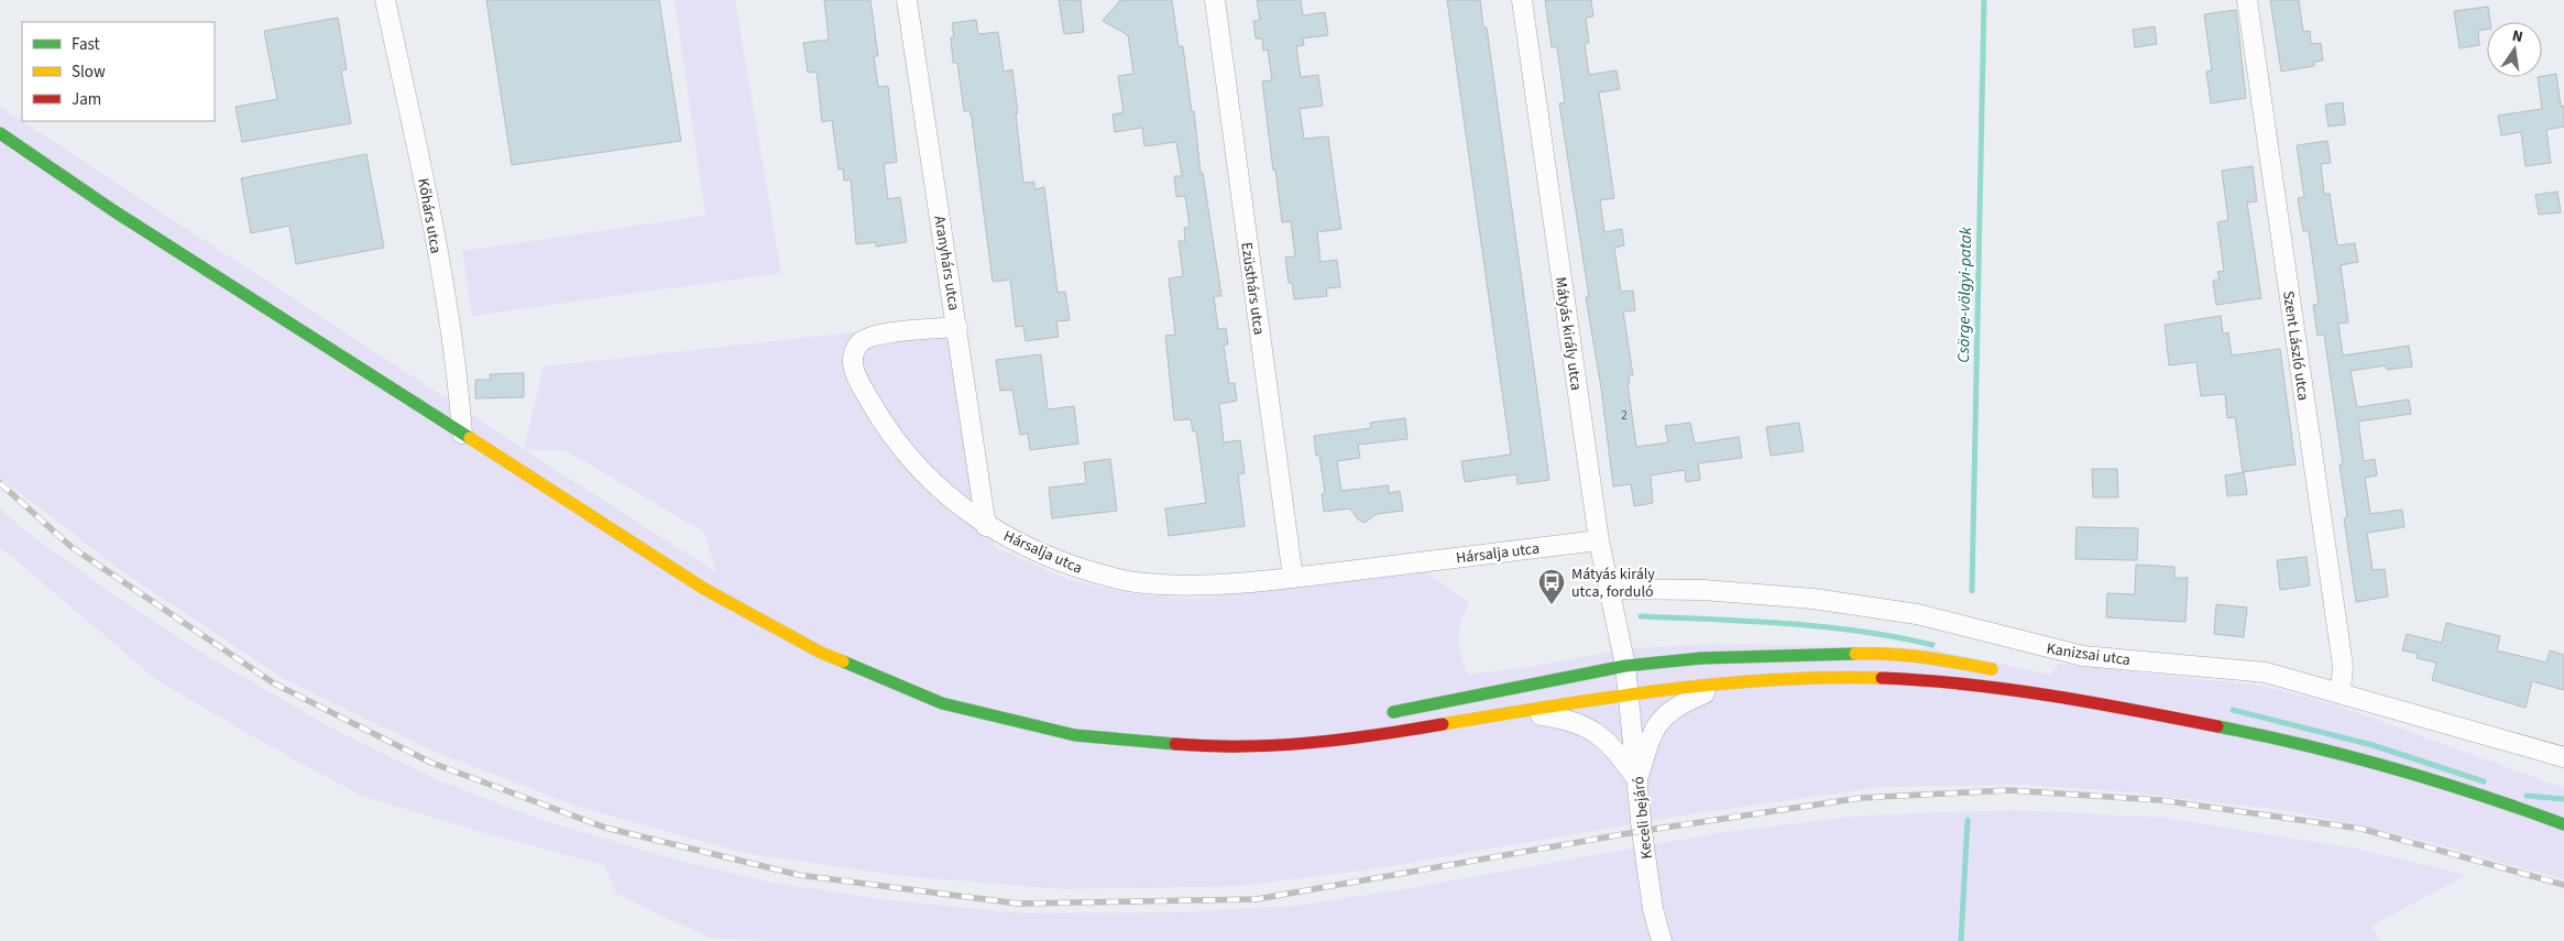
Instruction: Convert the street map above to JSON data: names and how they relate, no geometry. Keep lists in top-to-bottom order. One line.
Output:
{"streets":{"street":["Kőhárs utca","Aranyhárs utca","Ezüsthárs utca","Mátyás király utca","Szent László utca","Hársalja utca","Kanizsai utca","Keceli bejáró"]},"crossings":[["Aranyhárs utca","Hársalja utca"],["Ezüsthárs utca","Hársalja utca"],["Mátyás király utca","Hársalja utca"],["Mátyás király utca","Kanizsai utca"],["Mátyás király utca","Keceli bejáró"],["Szent László utca","Kanizsai utca"]],"water":["Csörge-völgyi-patak"],"places":{"bus stop":["Mátyás király utca, forduló"]},"house_numbers":["2"],"legend":["Fast","Slow","Jam"],"north":"top"}
